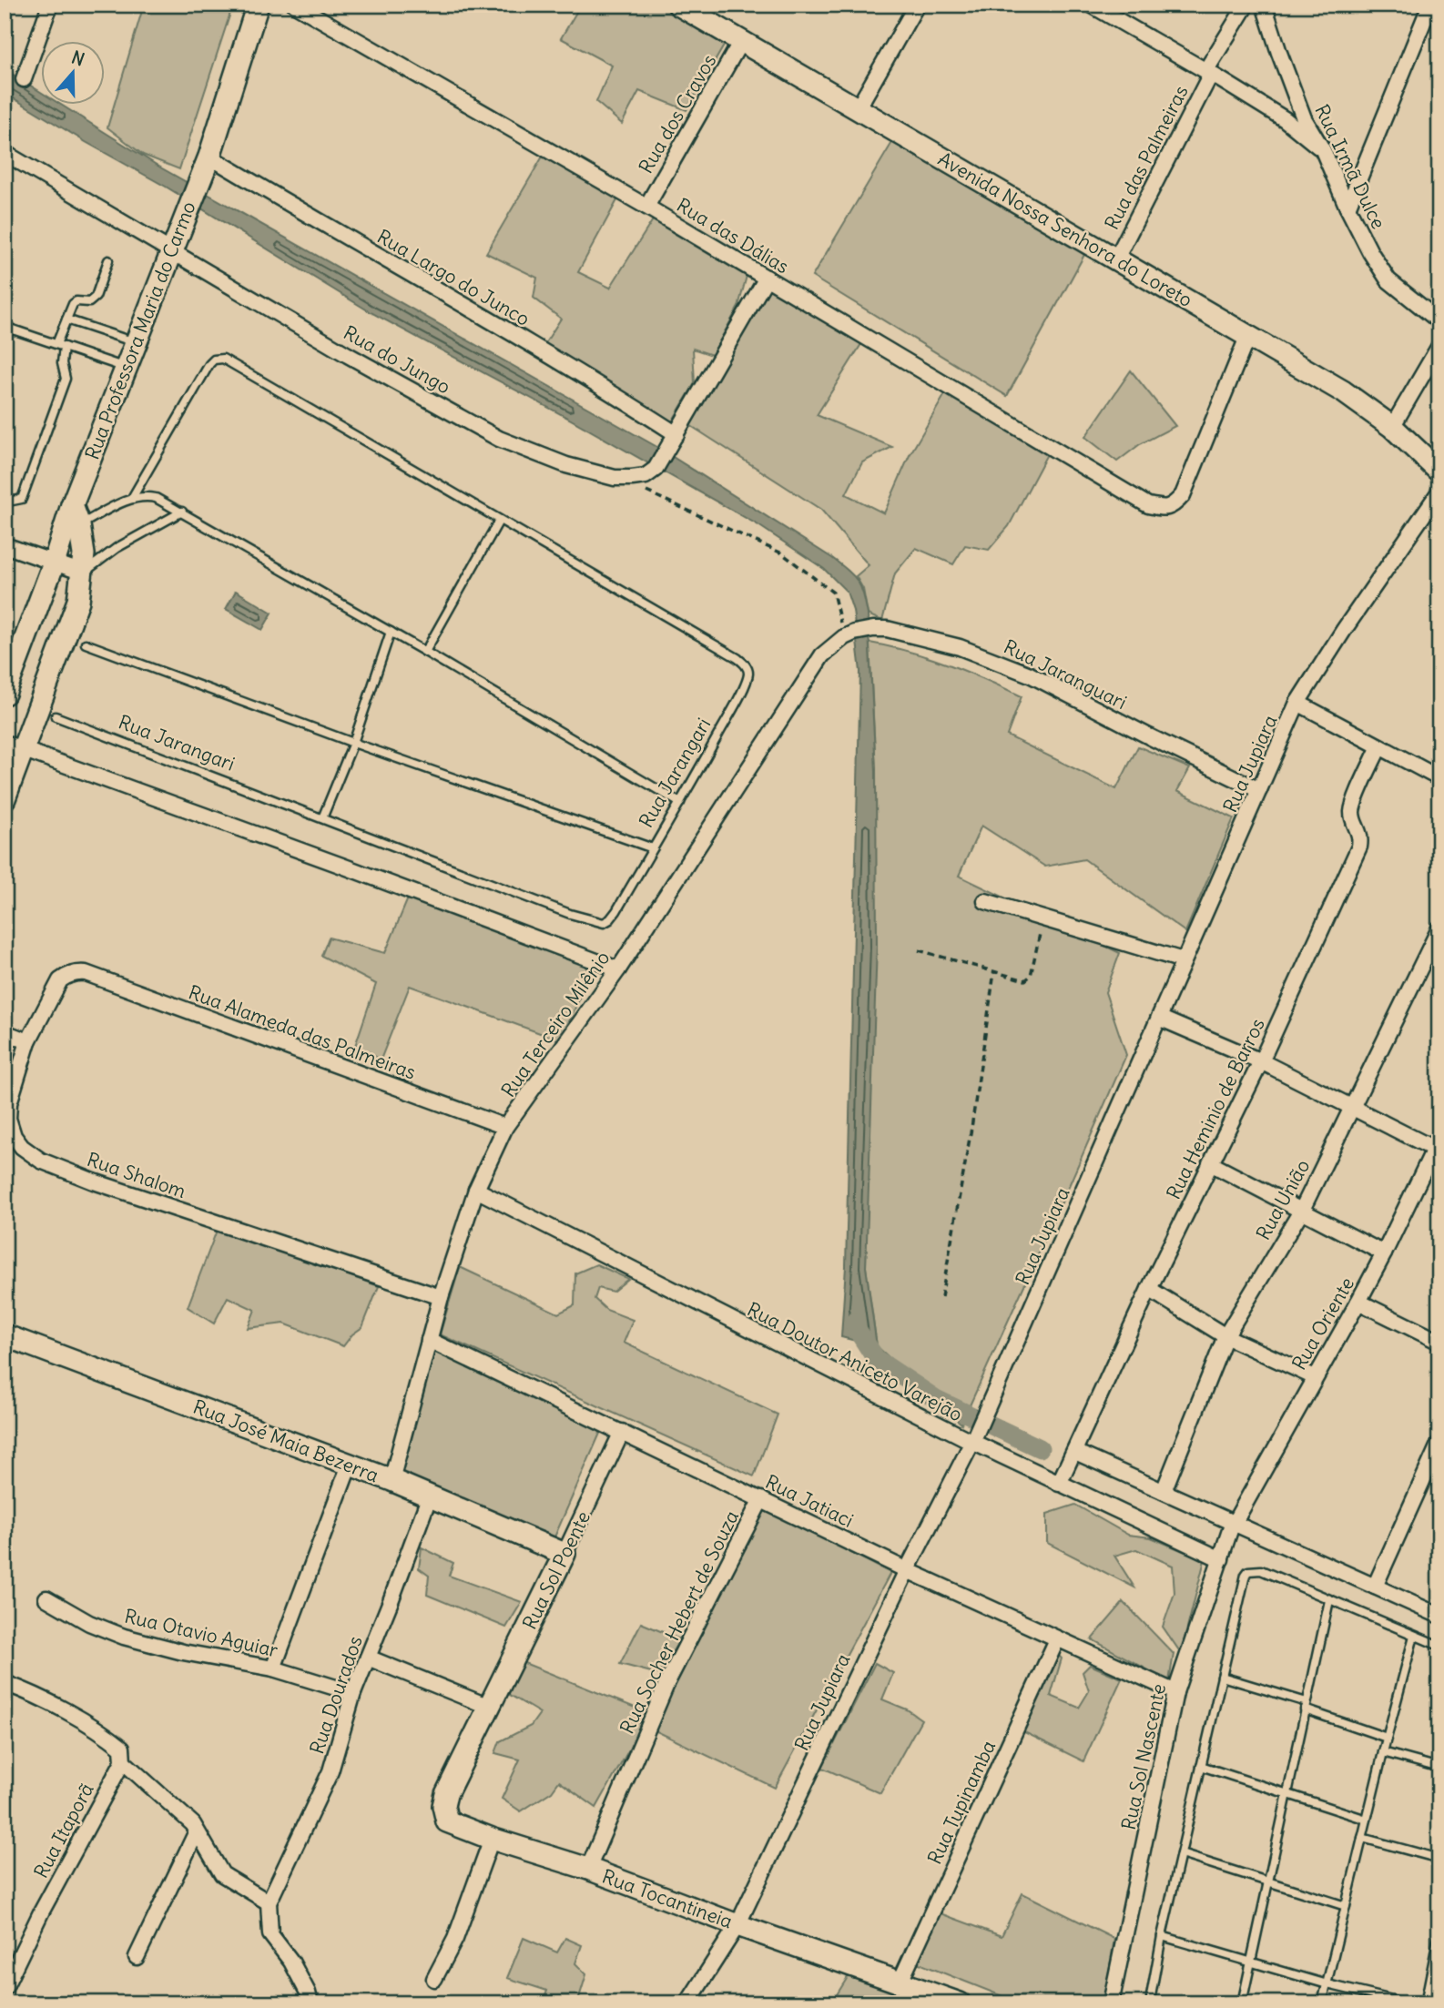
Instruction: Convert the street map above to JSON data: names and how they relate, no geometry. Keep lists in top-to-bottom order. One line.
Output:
{"streets":{"street":["Rua dos Cravos","Rua das Palmeiras","Rua Irmã Dulce","Avenida Nossa Senhora do Loreto","Rua das Dálias","Rua Largo do Junco","Rua Professora Maria do Carmo","Rua do Jungo","Rua Jaranguari","Rua Jupiara","Rua Terceiro Milênio","Rua Alameda das Palmeiras","Rua Heminio de Barros","Rua Shalom","Rua União","Rua Oriente","Rua Doutor Aniceto Varejão","Rua José Maia Bezerra","Rua Jatiaci","Rua Sol Poente","Rua Socher Hebert de Souza","Rua Otavio Aguiar","Rua Dourados","Rua Sol Nascente","Rua Tupinamba","Rua Itaporã","Rua Tocantineia"],"lane":["Rua Jarangari"]},"crossings":[["Rua dos Cravos","Avenida Nossa Senhora do Loreto"],["Rua dos Cravos","Rua das Dálias"],["Rua das Palmeiras","Avenida Nossa Senhora do Loreto"],["Avenida Nossa Senhora do Loreto","Rua das Dálias"],["Rua Largo do Junco","Rua Professora Maria do Carmo"],["Rua Largo do Junco","Rua do Jungo"],["Rua Professora Maria do Carmo","Rua do Jungo"],["Rua Jaranguari","Rua Jupiara"],["Rua Jaranguari","Rua Terceiro Milênio"],["Rua Jupiara","Rua Doutor Aniceto Varejão"],["Rua Jupiara","Rua Jatiaci"],["Rua Jupiara","Rua Tocantineia"],["Rua Terceiro Milênio","Rua Alameda das Palmeiras"],["Rua Terceiro Milênio","Rua Shalom"],["Rua Terceiro Milênio","Rua Doutor Aniceto Varejão"],["Rua Terceiro Milênio","Rua José Maia Bezerra"],["Rua Terceiro Milênio","Rua Jatiaci"],["Rua Alameda das Palmeiras","Rua Shalom"],["Rua Heminio de Barros","Rua Doutor Aniceto Varejão"],["Rua Oriente","Rua Sol Nascente"],["Rua Doutor Aniceto Varejão","Rua Sol Nascente"],["Rua José Maia Bezerra","Rua Sol Poente"],["Rua José Maia Bezerra","Rua Dourados"],["Rua Jatiaci","Rua Sol Poente"],["Rua Jatiaci","Rua Socher Hebert de Souza"],["Rua Jatiaci","Rua Sol Nascente"],["Rua Jatiaci","Rua Tupinamba"],["Rua Sol Poente","Rua Tocantineia"],["Rua Socher Hebert de Souza","Rua Tocantineia"],["Rua Otavio Aguiar","Rua Dourados"],["Rua Tupinamba","Rua Tocantineia"]],"north":"top"}
